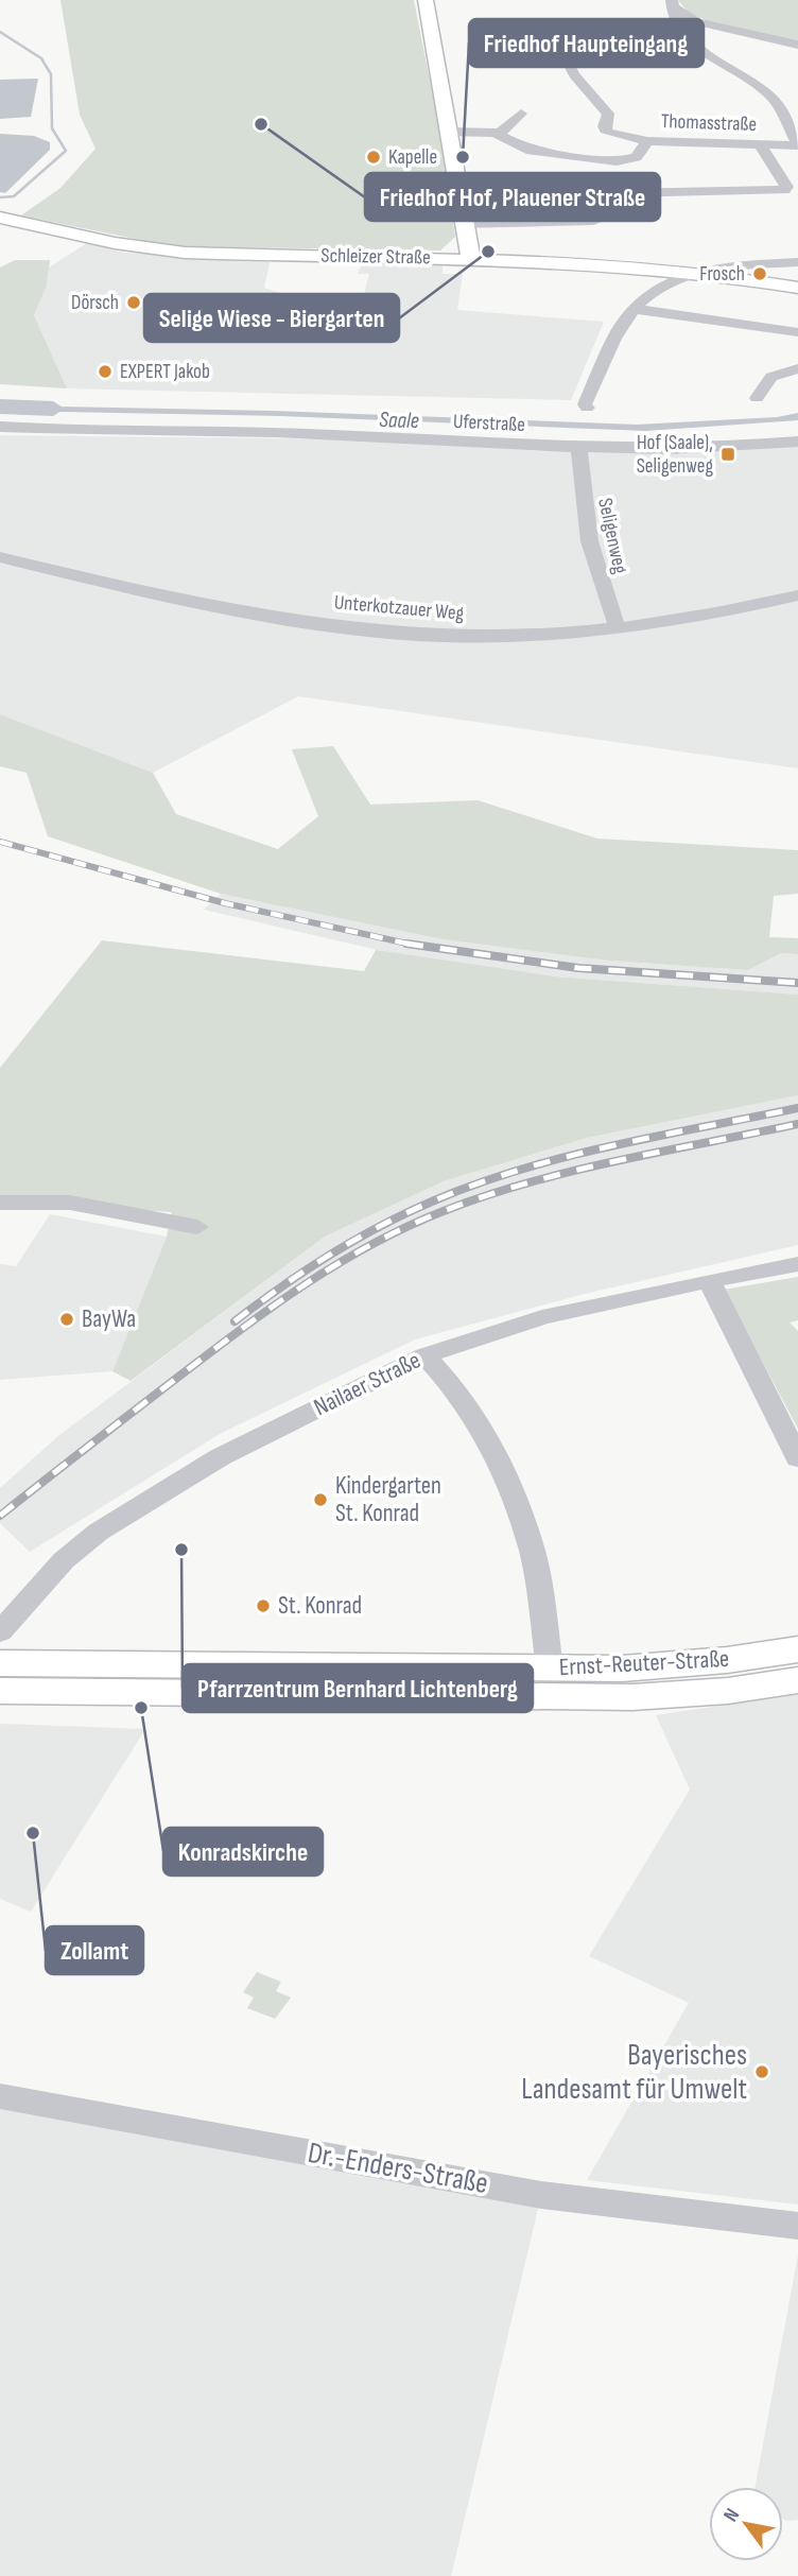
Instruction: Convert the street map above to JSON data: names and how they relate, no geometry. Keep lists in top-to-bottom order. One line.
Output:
{"streets":{"main road":["Schleizer Straße","Ernst-Reuter-Straße"],"street":["Thomasstraße","Uferstraße","Seligenweg","Unterkotzauer Weg","Nailaer Straße","Dr.-Enders-Straße"]},"crossings":[["Uferstraße","Seligenweg"],["Seligenweg","Unterkotzauer Weg"]],"water":["Saale"],"places":{"other":["Friedhof Hof, Plauener Straße","Kapelle","Friedhof Haupteingang","Selige Wiese - Biergarten","Frosch","Dörsch","EXPERT Jakob","BayWa","Kindergarten St. Konrad","Pfarrzentrum Bernhard Lichtenberg","St. Konrad","Konradskirche","Zollamt","Bayerisches Landesamt für Umwelt"],"transit":["Hof (Saale), Seligenweg"]},"north":"top left"}
